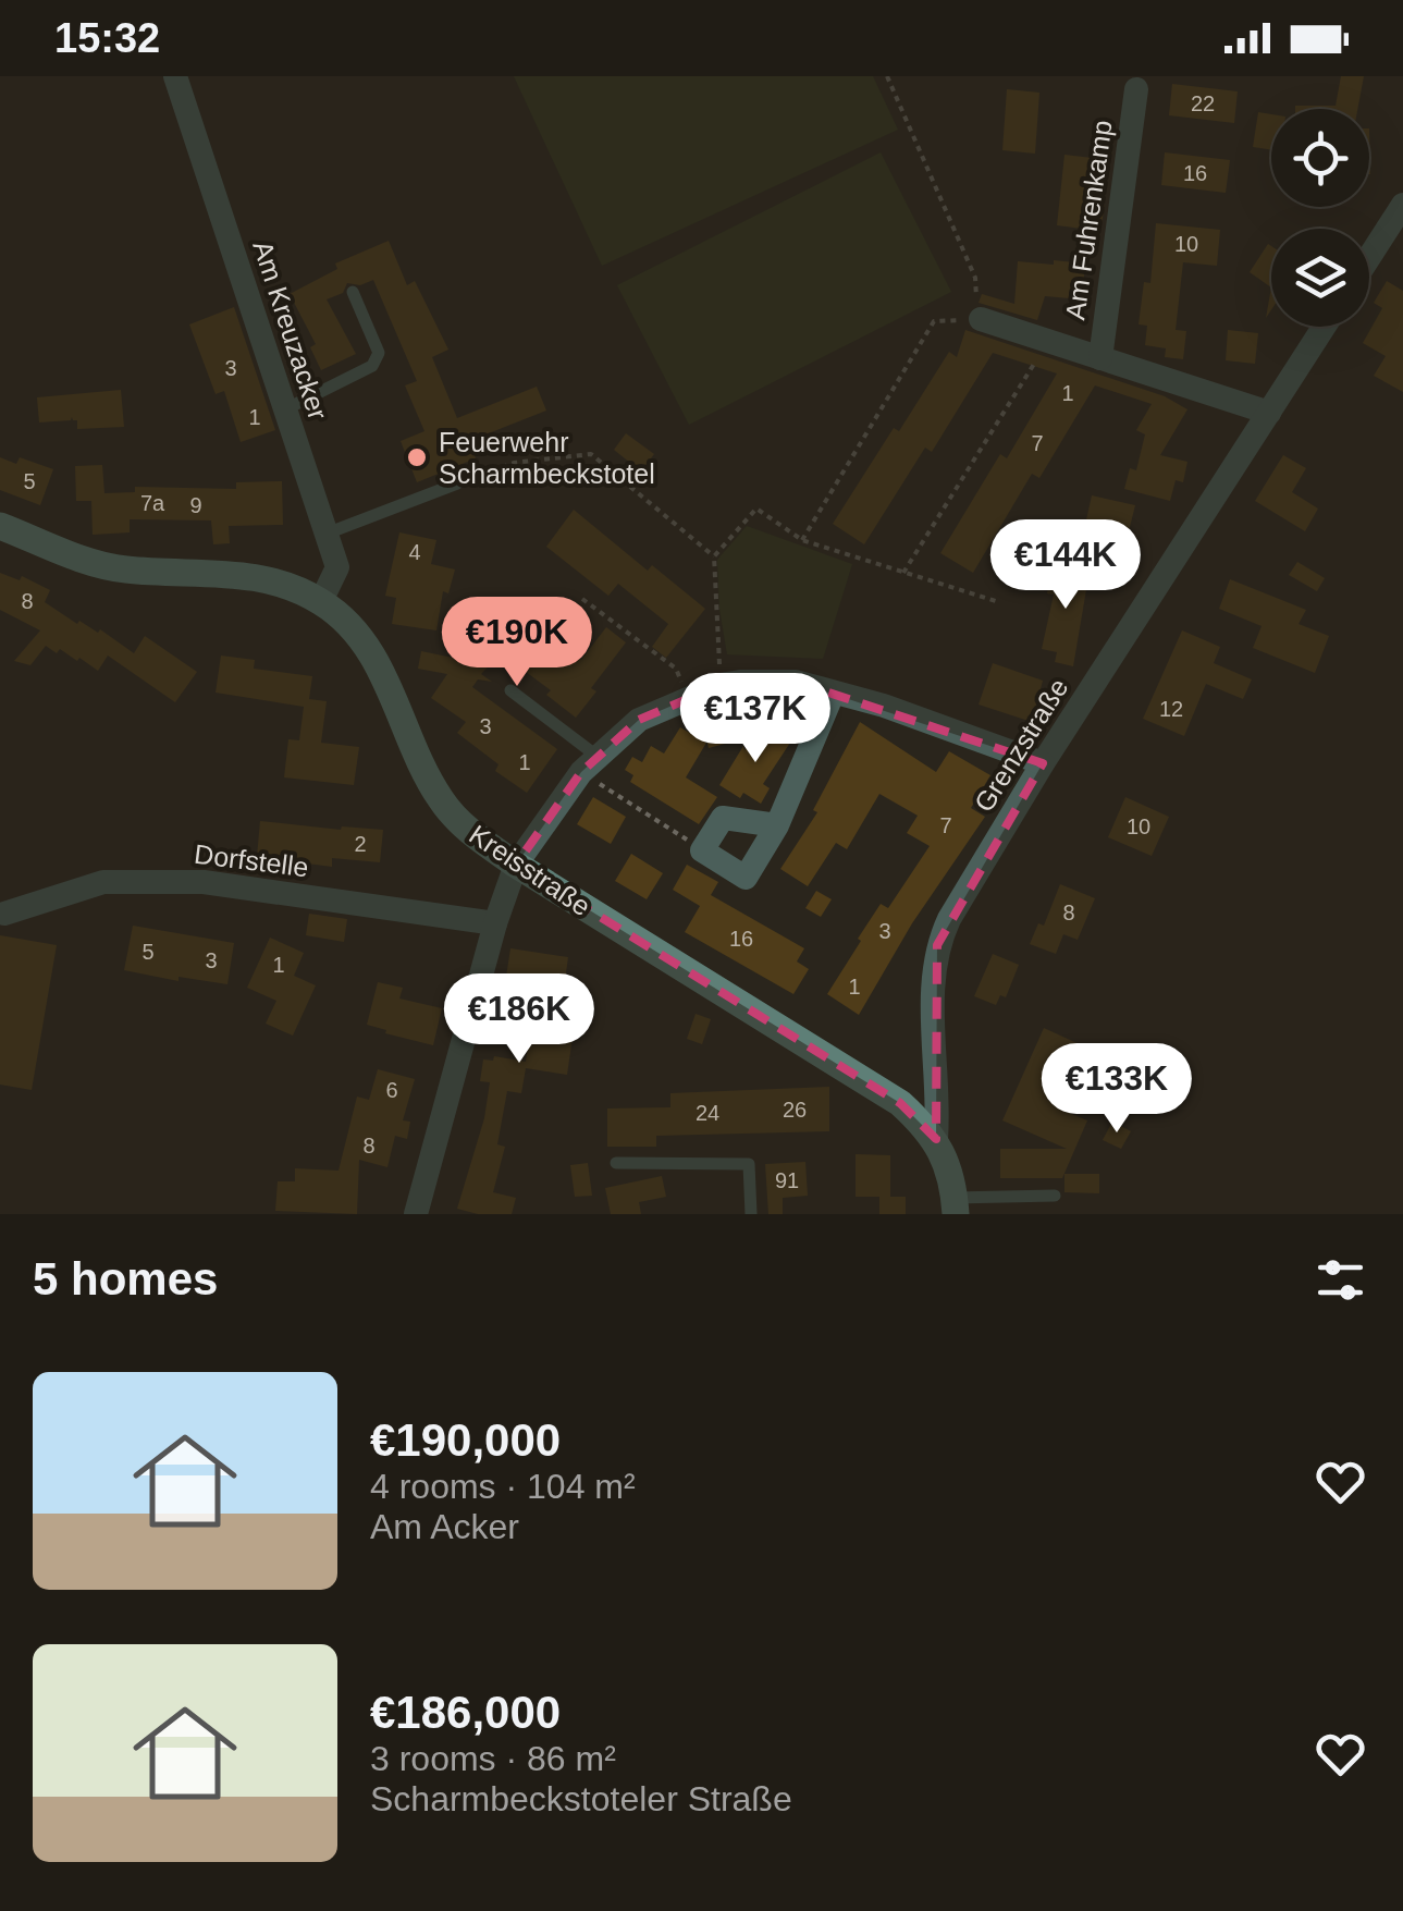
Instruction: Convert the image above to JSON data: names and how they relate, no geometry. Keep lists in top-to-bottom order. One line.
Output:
{"streets":{"street":["Am Fuhrenkamp","Am Kreuzacker","Grenzstraße","Dorfstelle","Kreisstraße"]},"crossings":[["Am Fuhrenkamp","Grenzstraße"],["Am Kreuzacker","Kreisstraße"],["Grenzstraße","Kreisstraße"]],"places":["Feuerwehr Scharmbeckstotel"],"house_numbers":["22","16","10","3","1","1","7","5","7a","9","4","8","12","3","1","7","10","2","8","3","16","5","3","1","1","6","26","24","8","91"],"page":{"status":"15:32","price":["€144K","€190K","€137K","€186K","€133K"],"heading":"5 homes","list":[{"name":"€190,000","note":"4 rooms · 104 m² · Am Acker"},{"name":"€186,000","note":"3 rooms · 86 m² · Scharmbeckstoteler Straße"}]}}
